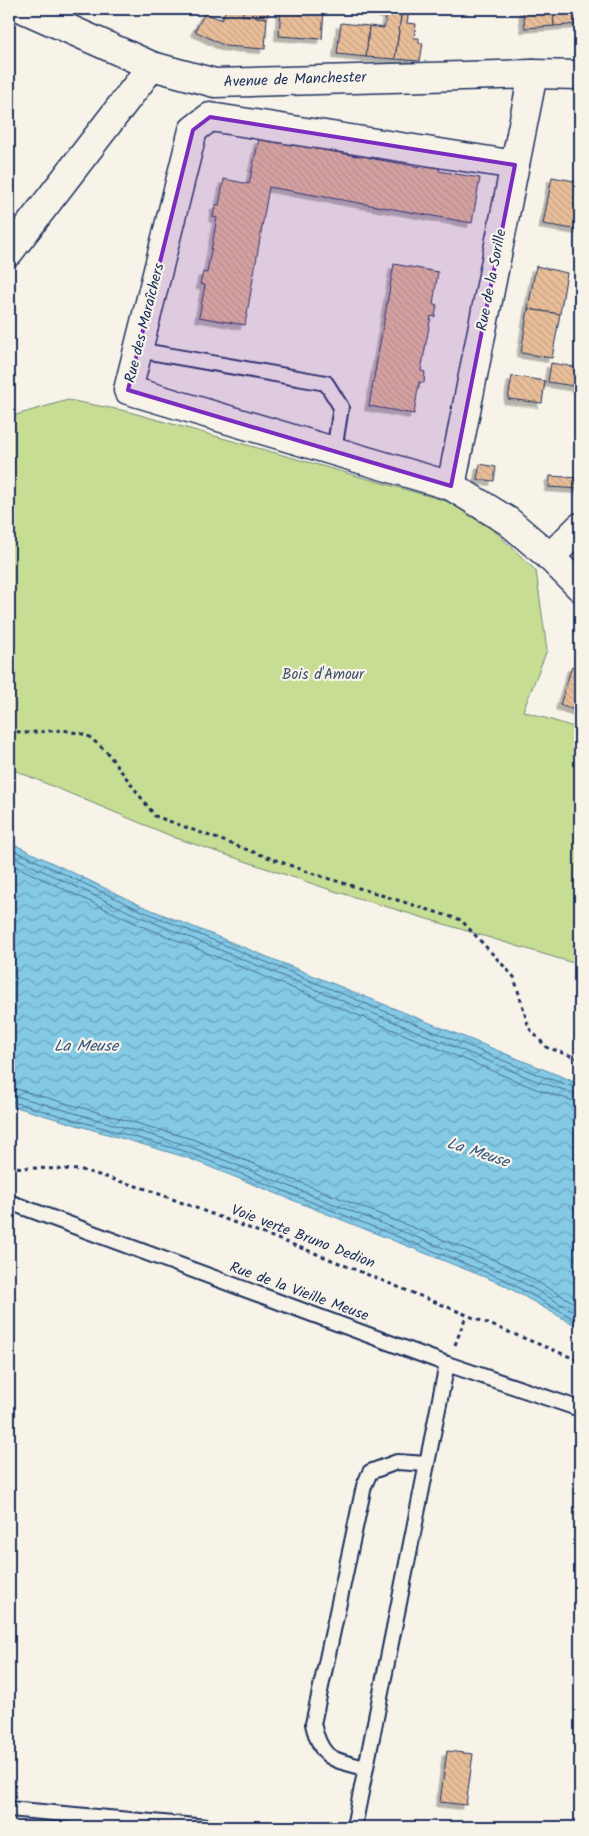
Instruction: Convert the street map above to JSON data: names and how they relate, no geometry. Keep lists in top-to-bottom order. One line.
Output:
{"streets":{"main road":["Avenue de Manchester","Rue de la Sorille","Rue des Maraîchers"],"lane":["Rue de la Vieille Meuse"],"path":["Voie verte Bruno Dedion"]},"crossings":[["Avenue de Manchester","Rue de la Sorille"],["Rue de la Sorille","Rue des Maraîchers"]],"water":["La Meuse"],"parks":["Bois d'Amour"]}
